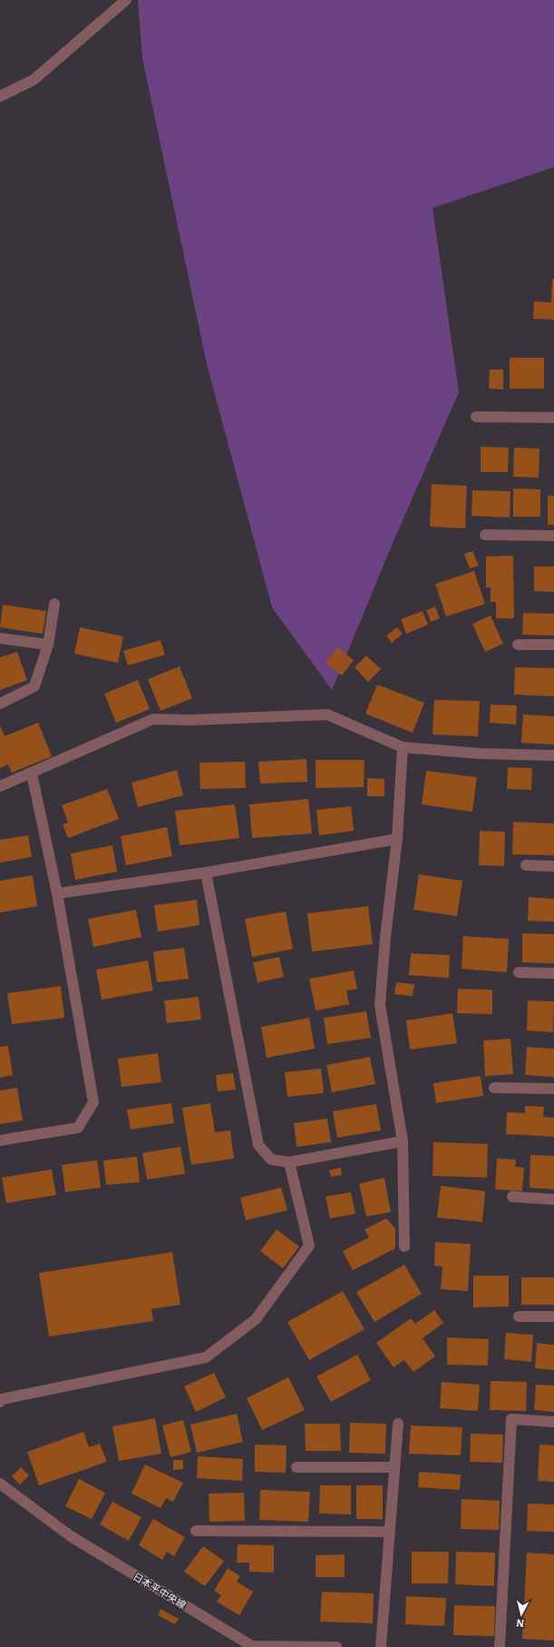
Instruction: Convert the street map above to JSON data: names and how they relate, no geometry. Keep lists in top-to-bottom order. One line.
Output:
{"streets":{"street":["日本平中央線"]},"north":"bottom"}
